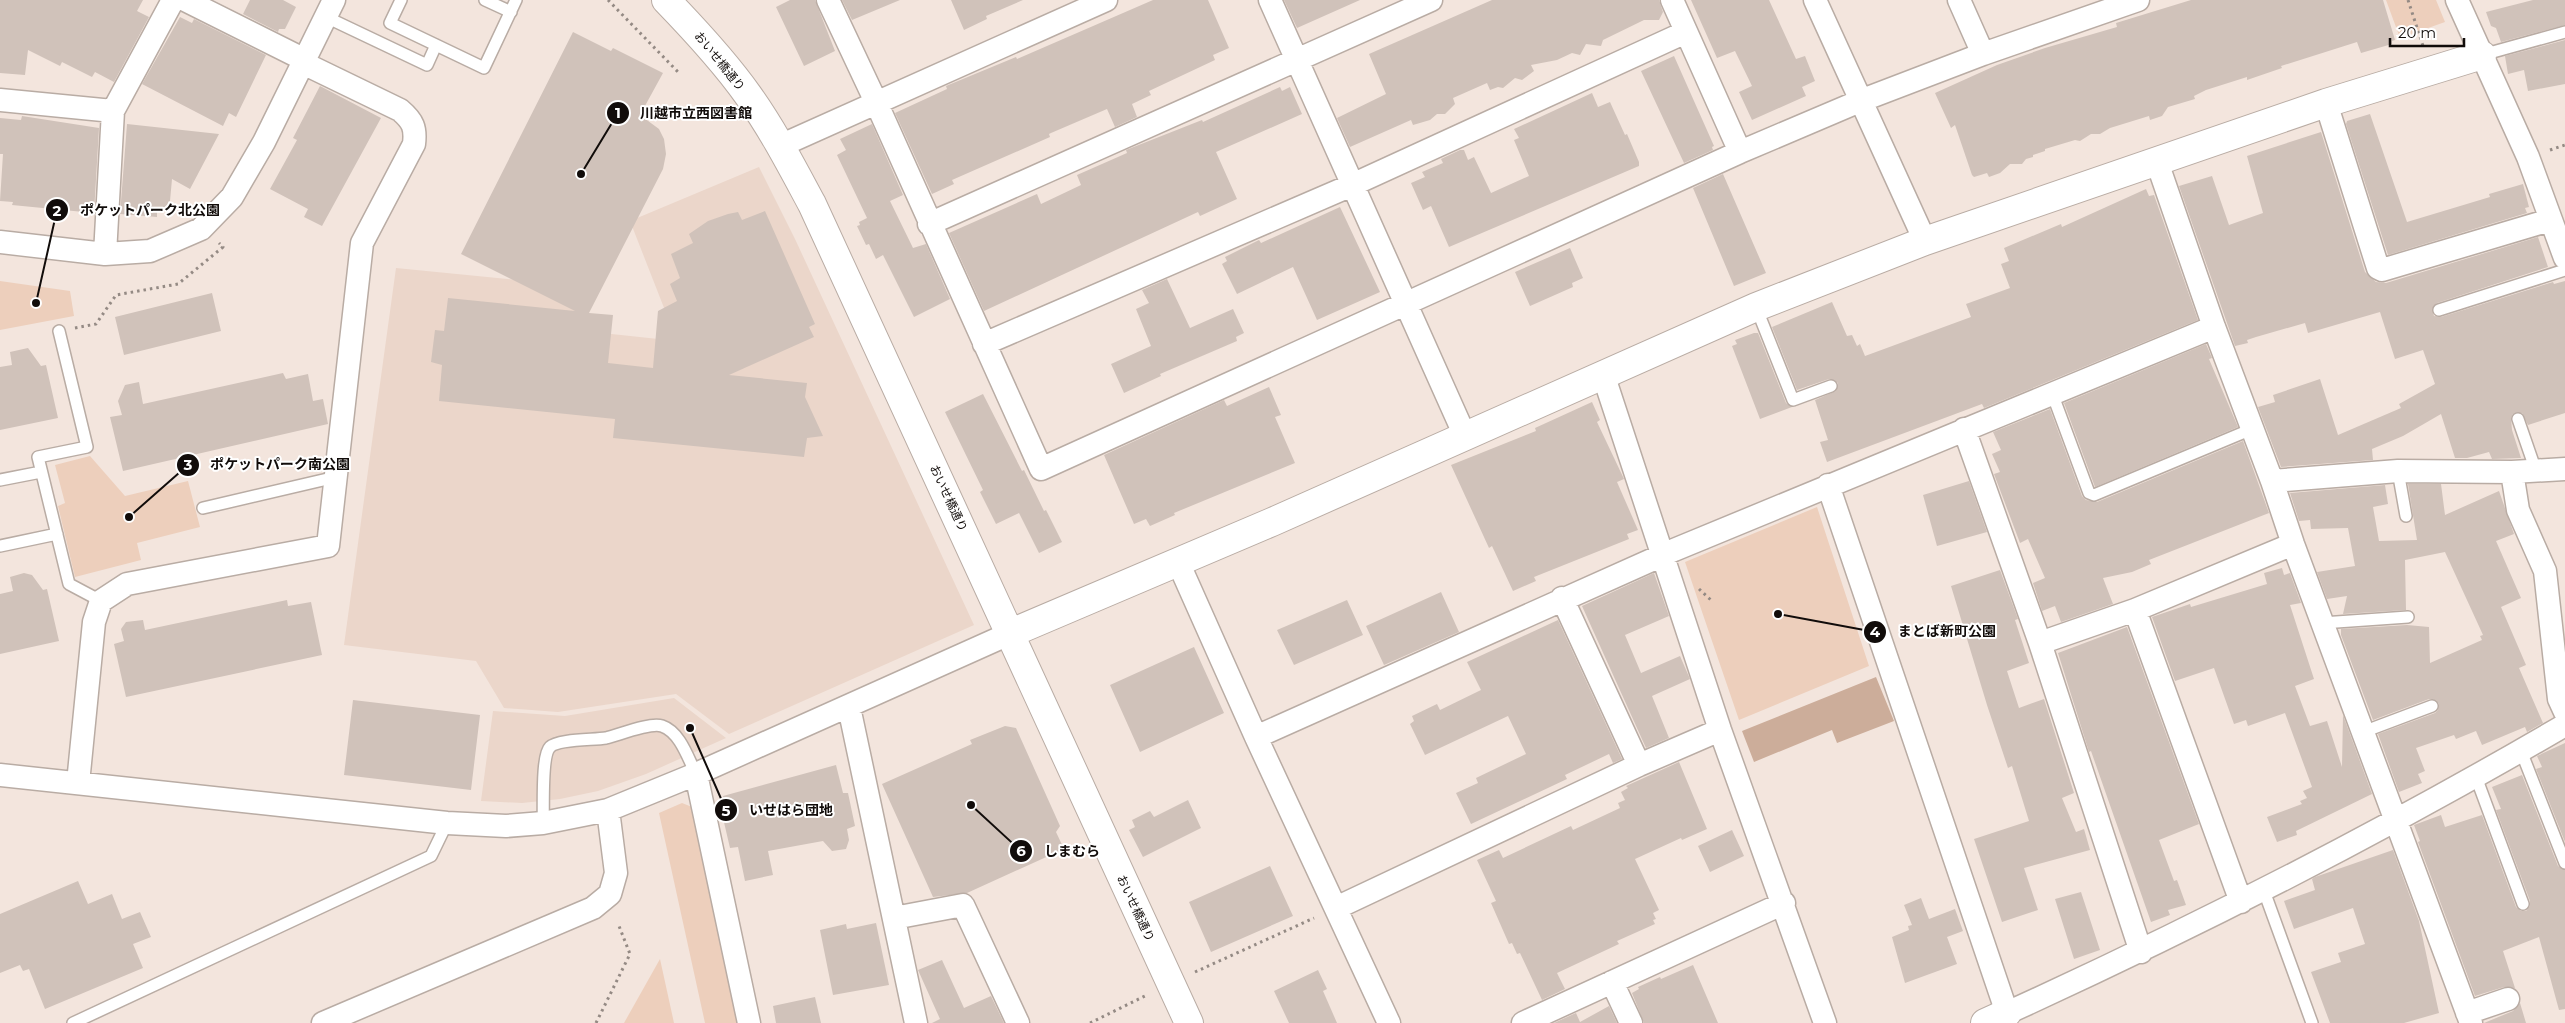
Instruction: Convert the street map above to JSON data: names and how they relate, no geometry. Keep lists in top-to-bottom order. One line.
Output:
{"streets":{"street":["おいせ橋通り"]},"places":["川越市立西図書館","ポケットパーク北公園","ポケットパーク南公園","まとば新町公園","いせはら団地","しまむら"],"scale_bar":"20 m"}
